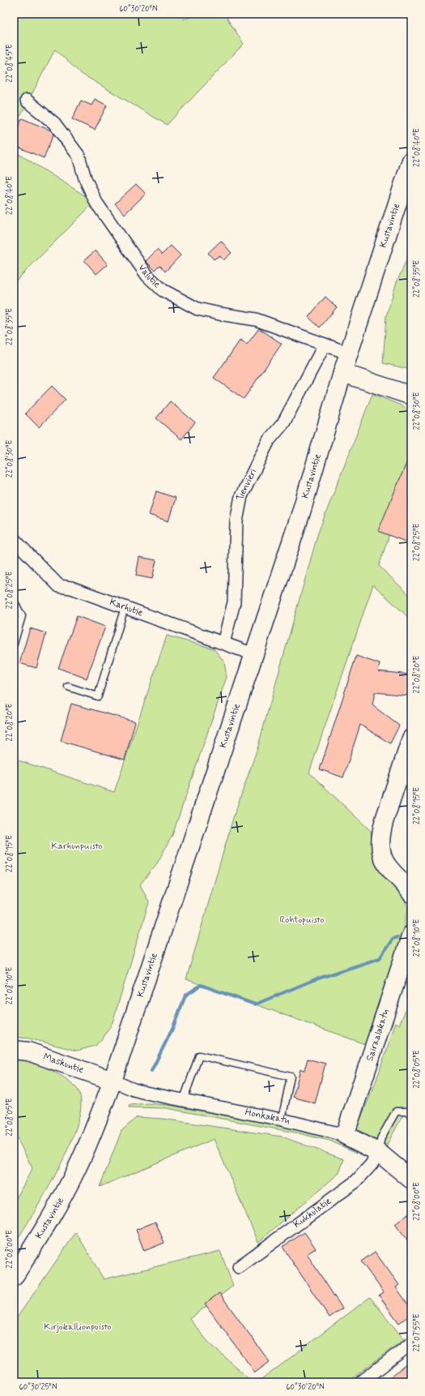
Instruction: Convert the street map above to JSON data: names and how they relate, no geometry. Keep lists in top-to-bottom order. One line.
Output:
{"streets":{"main road":["Kustavintie","Sairaalakatu","Maskuntie","Honkakatu"],"street":["Valutie","Tienvieri","Karhutie","Kukkulatie"]},"crossings":[["Kustavintie","Valutie"],["Kustavintie","Karhutie"],["Kustavintie","Maskuntie"],["Kustavintie","Honkakatu"],["Valutie","Tienvieri"],["Tienvieri","Karhutie"],["Sairaalakatu","Honkakatu"],["Maskuntie","Honkakatu"],["Honkakatu","Kukkulatie"]],"parks":["Karhunpuisto","Rohtopuisto","Kirjokallionpuisto"],"coordinates":["60°30'20\"N","22°08'45\"E","22°08'40\"E","22°08'35\"E","22°08'30\"E","22°08'25\"E","22°08'20\"E","22°08'15\"E","22°08'10\"E","22°08'05\"E","22°08'00\"E","22°07'55\"E","60°30'25\"N"]}
